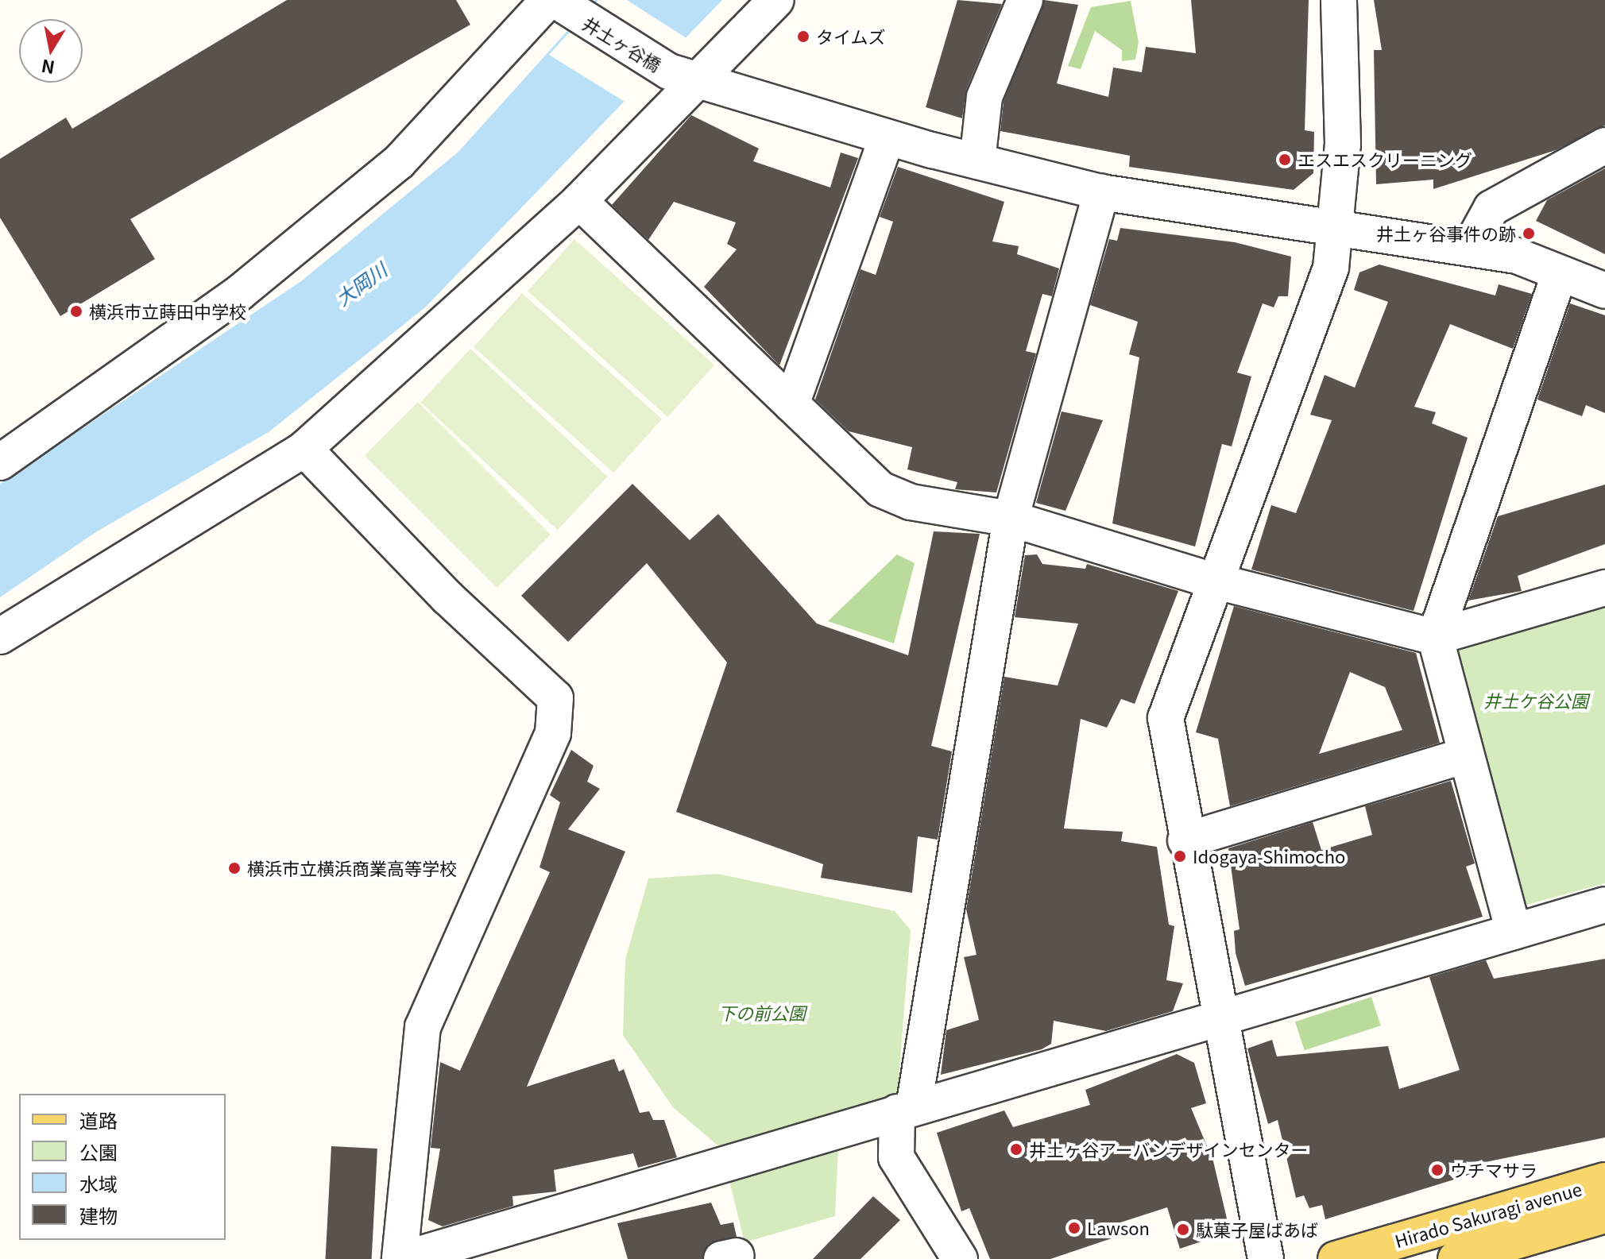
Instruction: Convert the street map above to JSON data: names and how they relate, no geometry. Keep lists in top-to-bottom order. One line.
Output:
{"streets":{"main road":["Hirado Sakuragi avenue"],"street":["井土ヶ谷橋"]},"water":["大岡川"],"parks":["井土ケ谷公園","下の前公園"],"places":["タイムズ","エスエスクリーニング","井土ヶ谷事件の跡","横浜市立蒔田中学校","Idogaya-Shimocho","横浜市立横浜商業高等学校","井土ヶ谷アーバンデザインセンター","ウチマサラ","Lawson","駄菓子屋ばあば"],"legend":["道路","公園","水域","建物"],"north":"bottom"}
